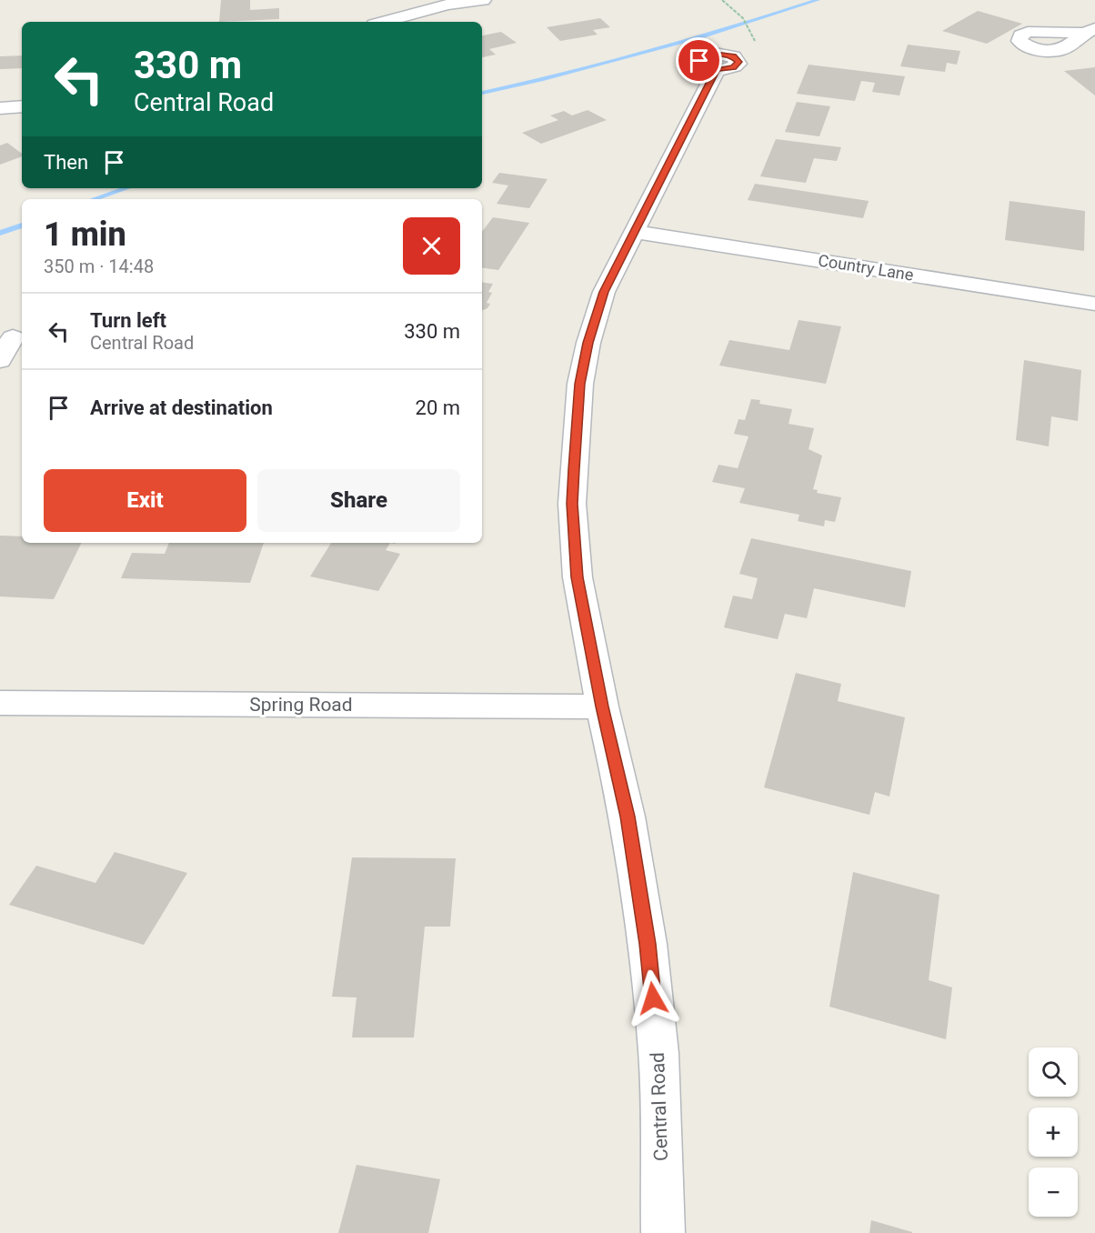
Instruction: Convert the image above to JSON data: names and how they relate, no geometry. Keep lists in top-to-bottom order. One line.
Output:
{"streets":{"street":["Country Lane","Spring Road","Central Road"]},"crossings":[["Country Lane","Central Road"],["Spring Road","Central Road"]],"page":{"turn":["330 m","Central Road"],"then":"Then","heading":["1 min","350 m · 14:48"],"list":[{"name":"Turn left","note":"Central Road","value":"330 m"},{"name":"Arrive at destination","value":"20 m"}],"buttons":["Exit","Share"],"map_buttons":["+","−"]}}
